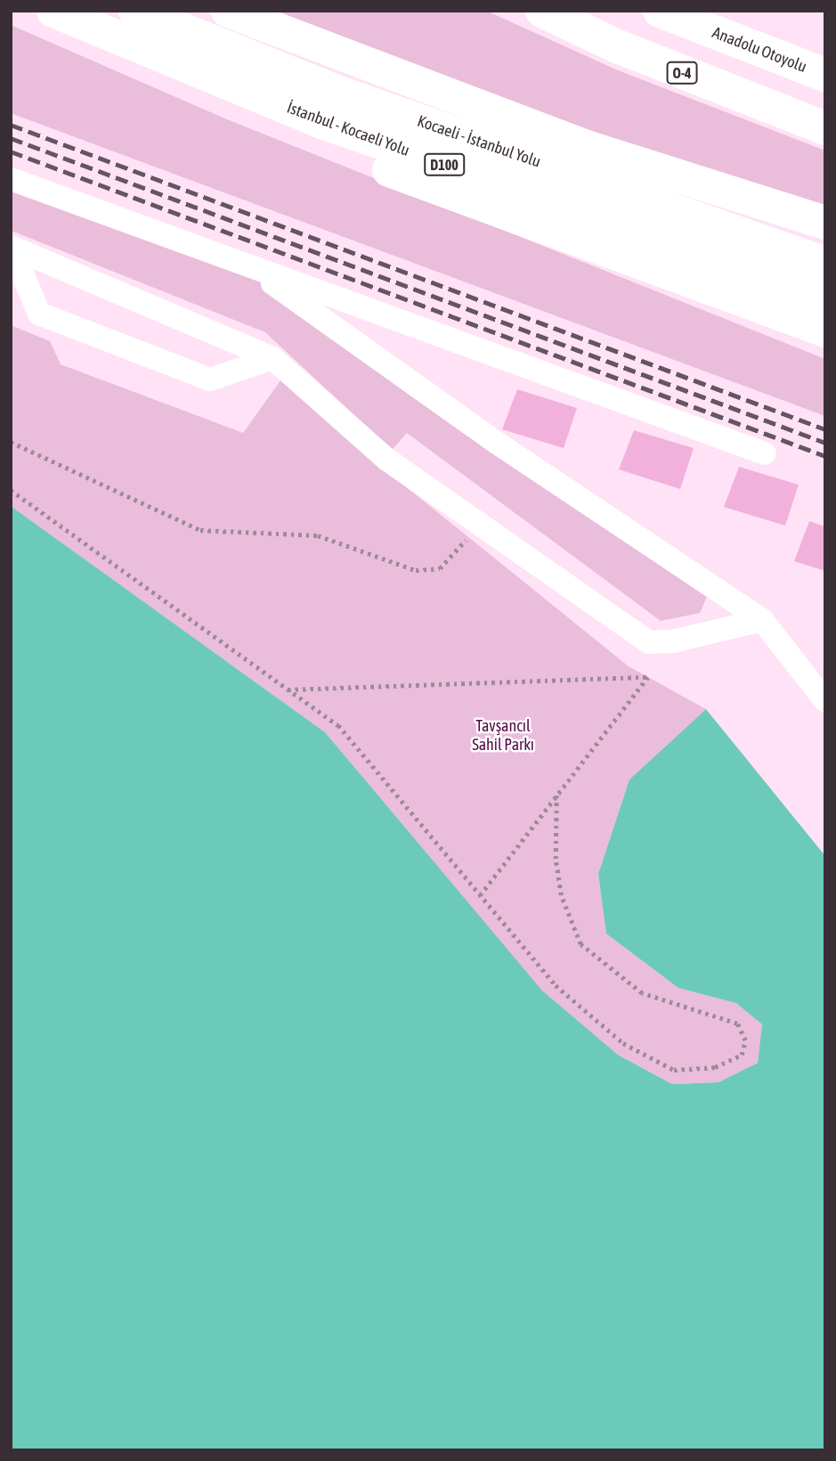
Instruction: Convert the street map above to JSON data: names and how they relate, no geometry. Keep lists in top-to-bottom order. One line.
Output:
{"streets":{"highway":["Anadolu Otoyolu","O-4","İstanbul - Kocaeli Yolu","Kocaeli - İstanbul Yolu","D100"]},"parks":["Tavşancıl Sahil Parkı"]}
